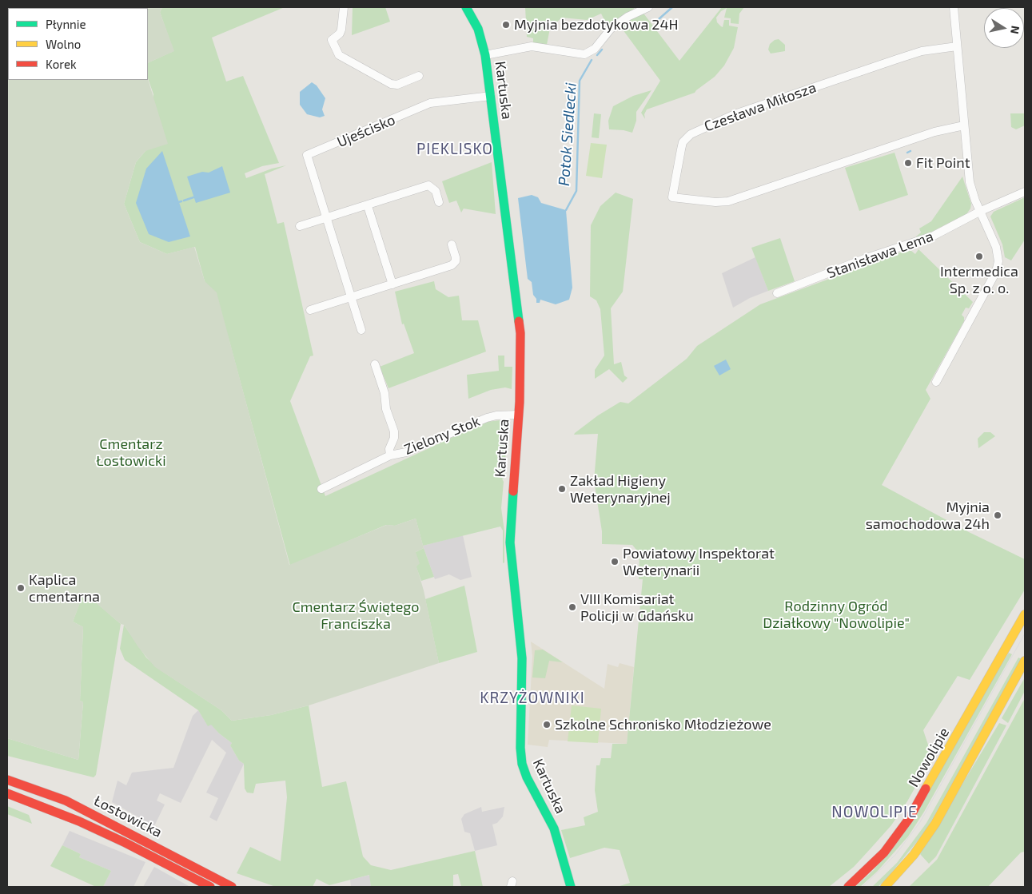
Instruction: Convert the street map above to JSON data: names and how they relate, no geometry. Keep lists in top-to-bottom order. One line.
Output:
{"streets":{"main road":["Kartuska","Nowolipie","Łostowicka"],"street":["Czesława Miłosza","Ujeścisko","Stanisława Lema","Zielony Stok"]},"crossings":[["Kartuska","Ujeścisko"],["Kartuska","Zielony Stok"]],"districts":["PIEKLISKO","KRZYŻOWNIKI","NOWOLIPIE"],"water":["Potok Siedlecki"],"parks":["Cmentarz Łostowicki","Rodzinny Ogród Działkowy \"Nowolipie\"","Cmentarz Świętego Franciszka"],"places":["Myjnia bezdotykowa 24H","Fit Point","Intermedica Sp. z o. o.","Zakład Higieny Weterynaryjnej","Myjnia samochodowa 24h","Powiatowy Inspektorat Weterynarii","Kaplica cmentarna","VIII Komisariat Policji w Gdańsku","Szkolne Schronisko Młodzieżowe"],"legend":["Płynnie","Wolno","Korek"],"north":"right"}
